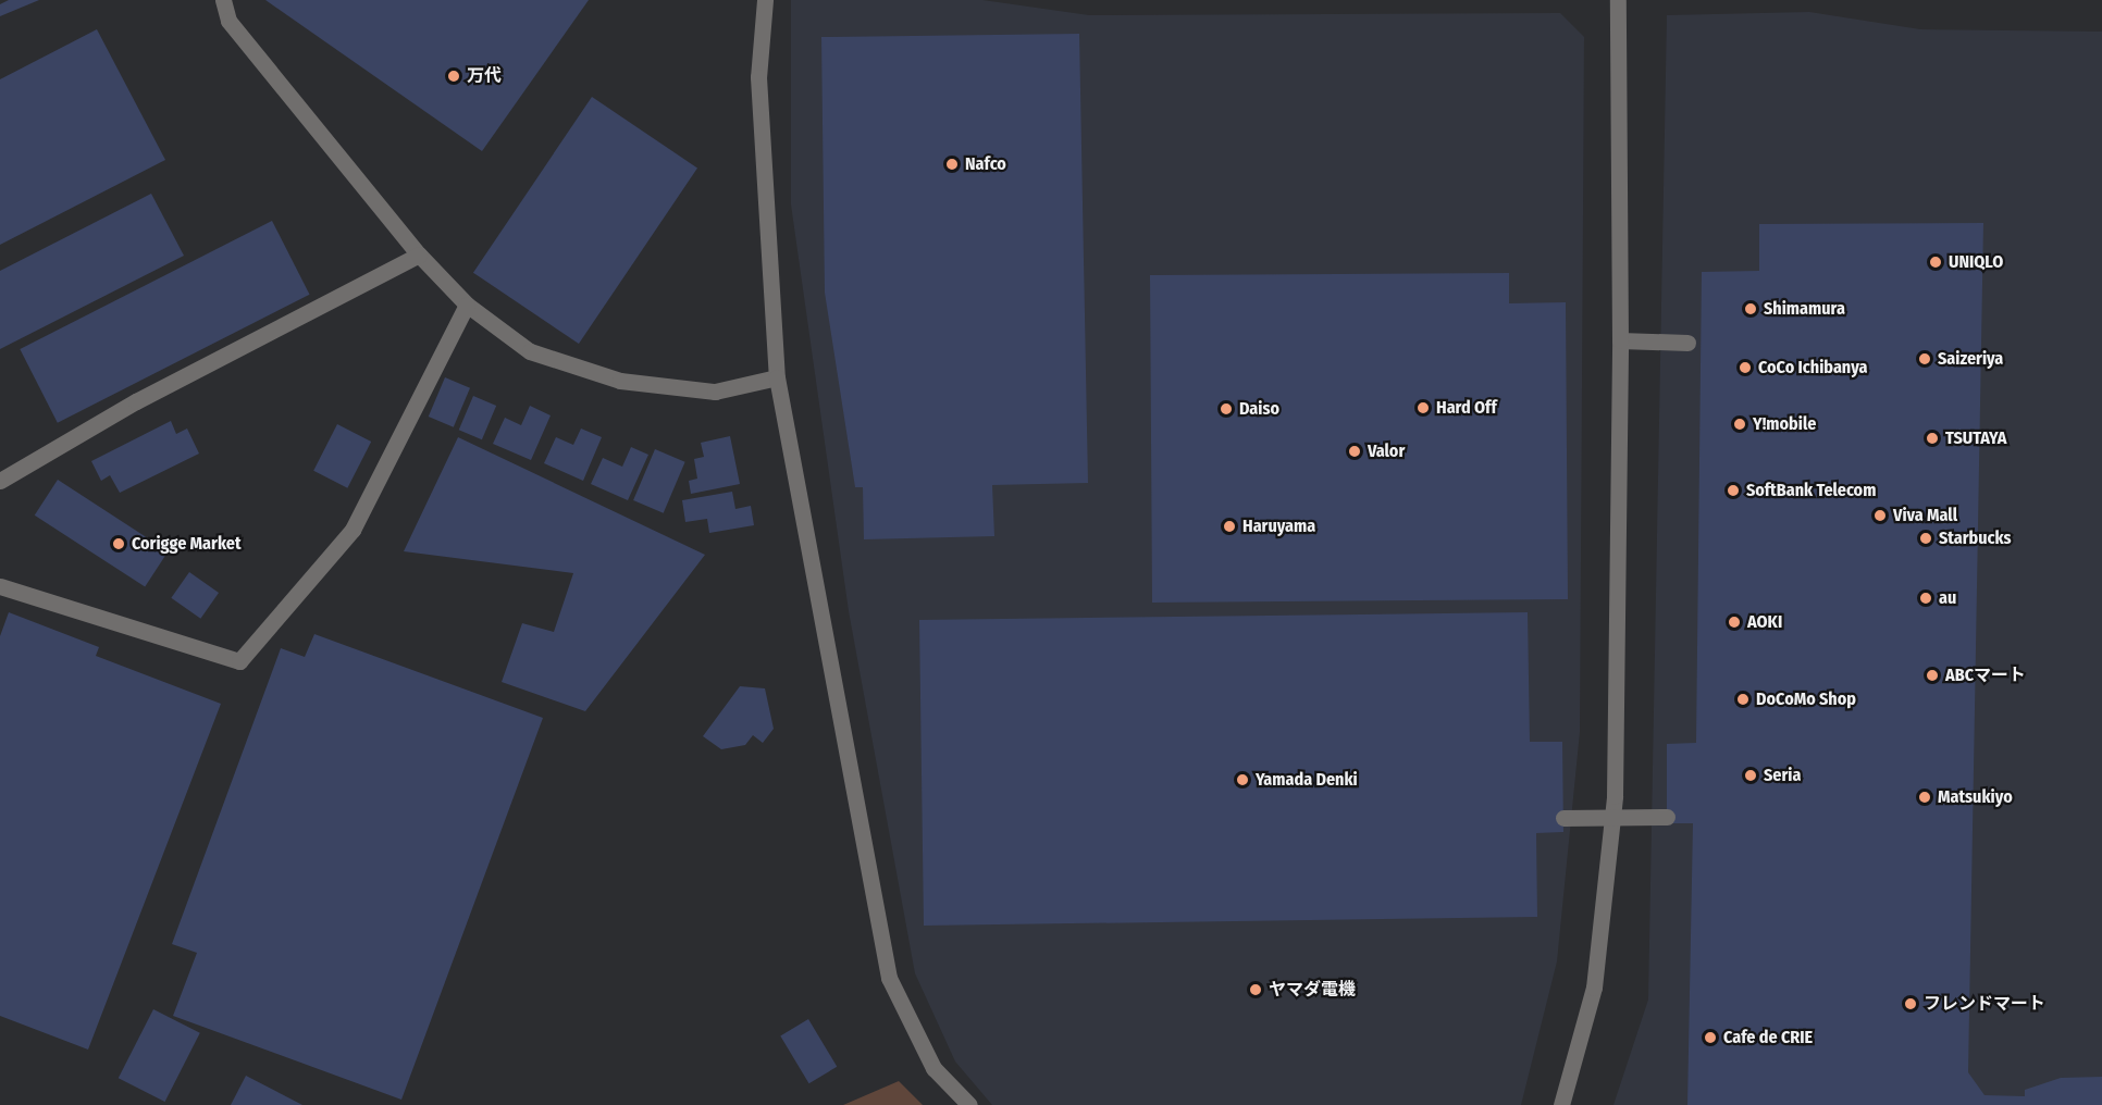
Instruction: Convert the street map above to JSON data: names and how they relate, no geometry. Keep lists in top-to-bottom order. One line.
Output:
{"places":["万代","Nafco","UNIQLO","Shimamura","Saizeriya","CoCo Ichibanya","Hard Off","Daiso","Y!mobile","TSUTAYA","Valor","SoftBank Telecom","Viva Mall","Haruyama","Starbucks","Corigge Market","au","AOKI","ABCマート","DoCoMo Shop","Seria","Yamada Denki","Matsukiyo","ヤマダ電機","フレンドマート","Cafe de CRIE"]}
